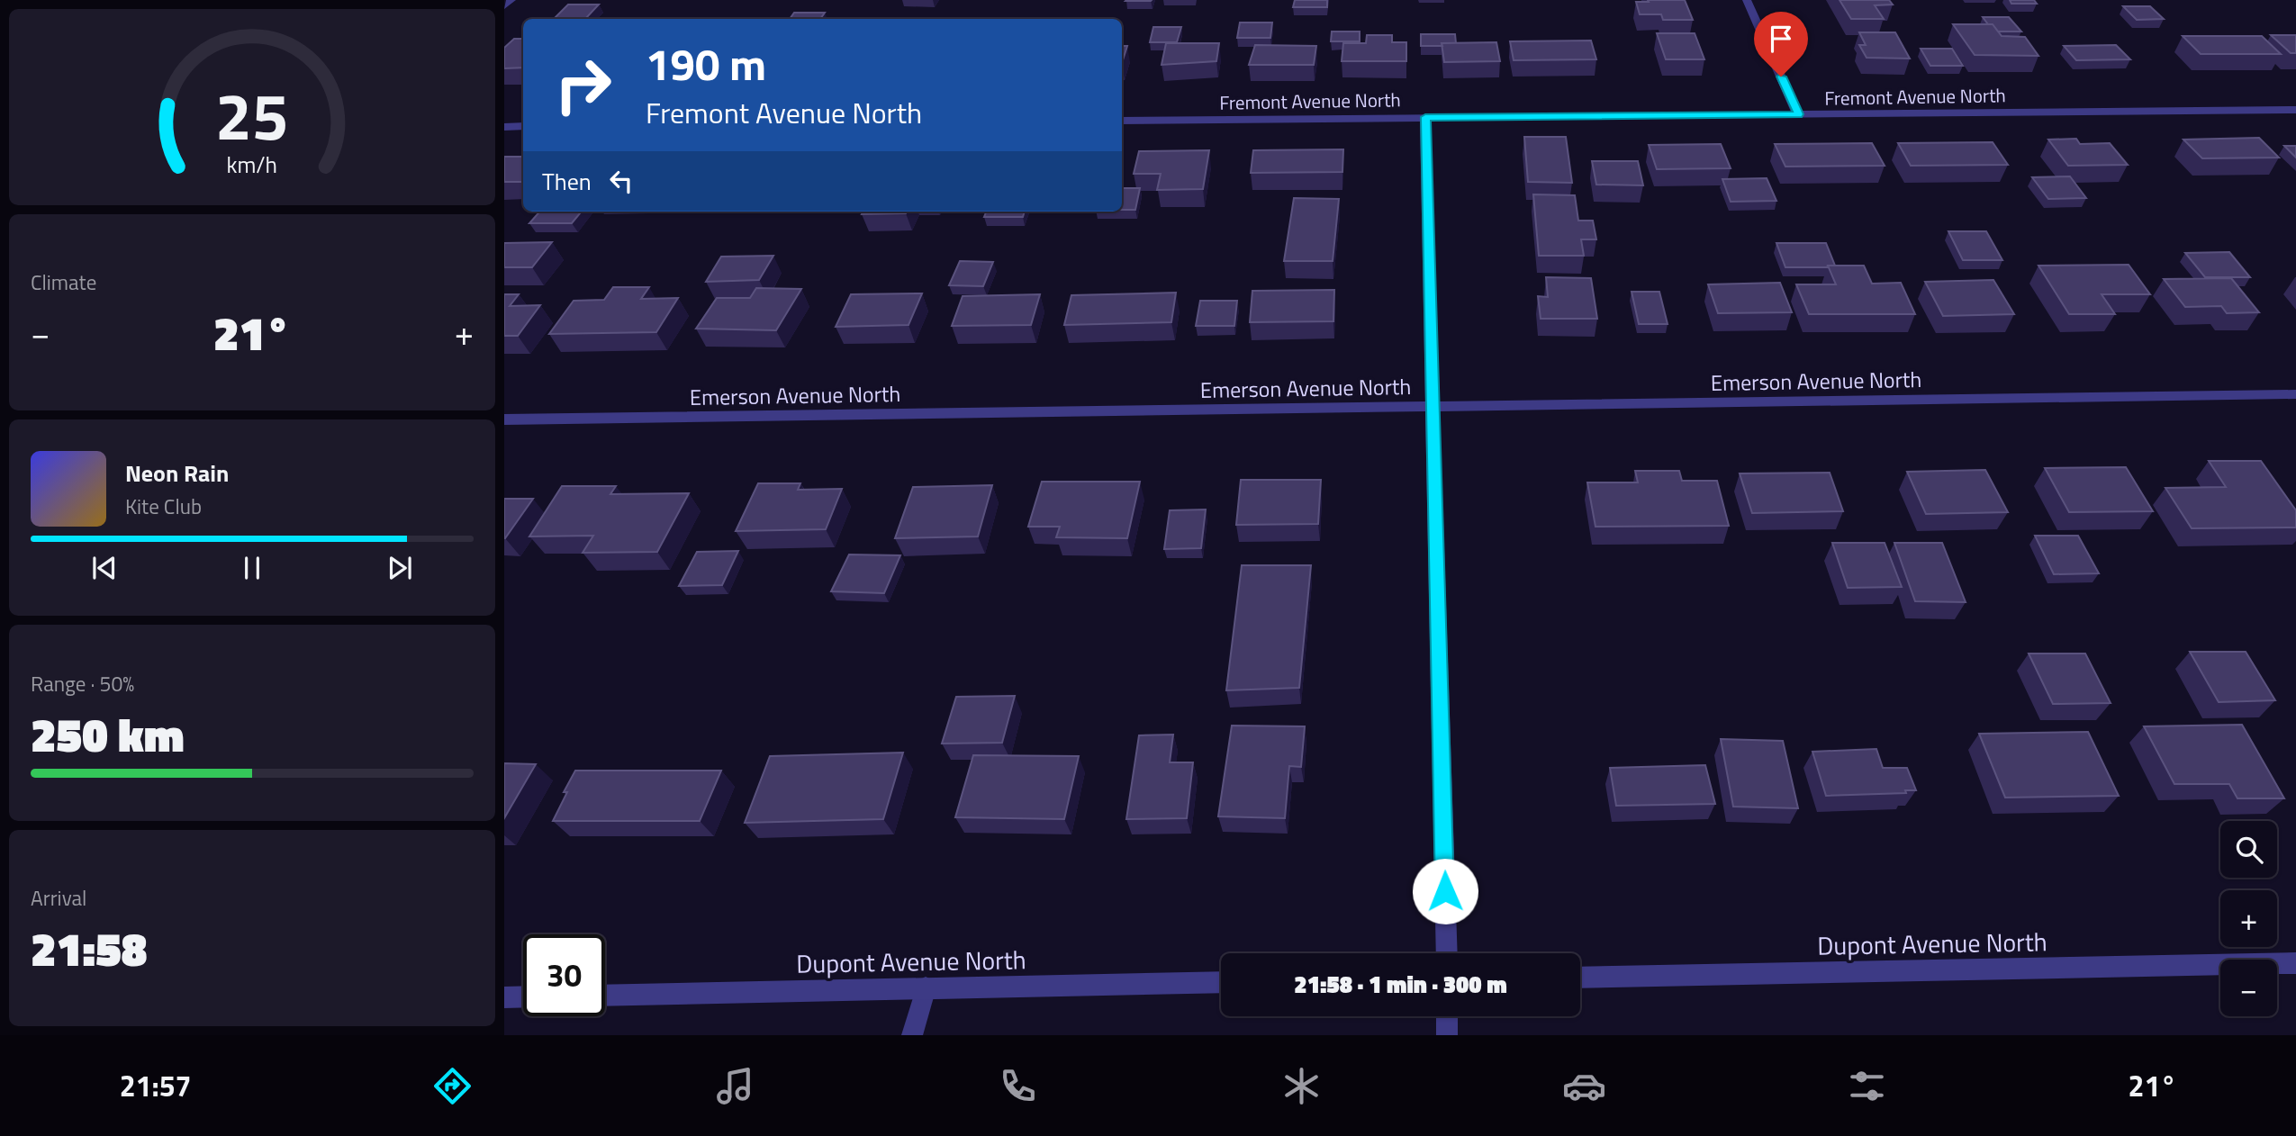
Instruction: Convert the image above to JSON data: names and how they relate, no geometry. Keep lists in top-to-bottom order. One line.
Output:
{"streets":{"street":["Fremont Avenue North","Emerson Avenue North","Dupont Avenue North"]},"page":{"turn":["190 m","Fremont Avenue North"],"then":"Then","tile":["Climate",["Range · 50%","250 km"],["Arrival","21:58"]],"heat":["−","21°","+"],"song":["Neon Rain","Kite Club"],"map_buttons":["+","−"],"limit":"30","trip":"21:58 · 1 min · 300 m","tabs":["21:57","21°"],"gauge":["25","km/h"]}}
